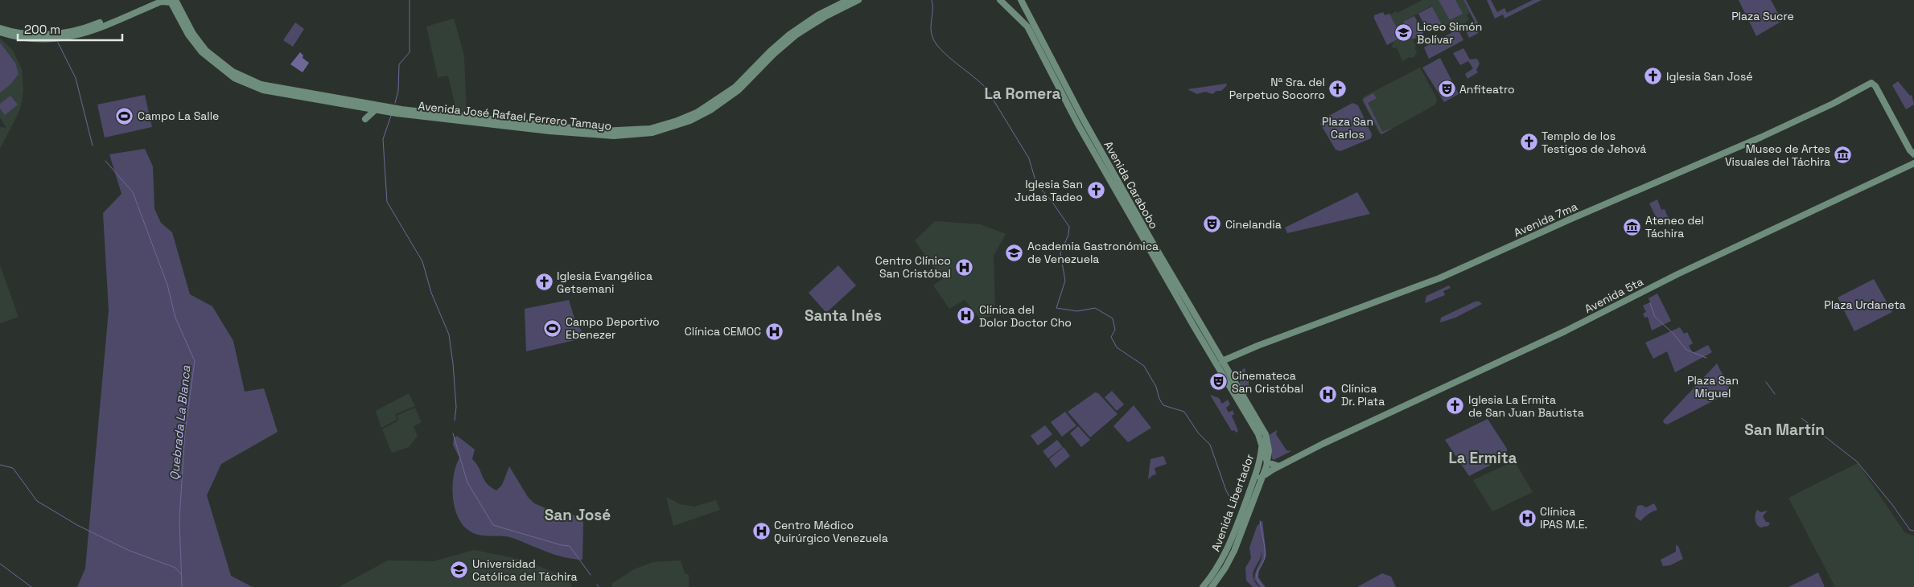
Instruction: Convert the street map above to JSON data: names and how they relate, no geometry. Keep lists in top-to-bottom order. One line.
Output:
{"streets":{"street":["Avenida José Rafael Ferrero Tamayo","Avenida Carabobo","Avenida 7ma","Avenida 5ta","Avenida Libertador"]},"crossings":[["Avenida Carabobo","Avenida 7ma"],["Avenida Carabobo","Avenida Libertador"],["Avenida 5ta","Avenida Libertador"]],"districts":["La Romera","Santa Inés","San Martín","La Ermita","San José"],"water":["Quebrada La Blanca"],"parks":["Plaza Sucre","Plaza San Carlos","Plaza Urdaneta","Plaza San Miguel"],"places":{"school or university":["Liceo Simón Bolívar","Academia Gastronómica de Venezuela","Universidad Católica del Táchira"],"church":["Iglesia San José","Nª Sra. del Perpetuo Socorro","Templo de los Testigos de Jehová","Iglesia San Judas Tadeo","Iglesia Evangélica Getsemani","Iglesia La Ermita de San Juan Bautista"],"theatre":["Anfiteatro","Cinelandia","Cinemateca San Cristóbal"],"sports":["Campo La Salle","Campo Deportivo Ebenezer"],"museum":["Museo de Artes Visuales del Táchira","Ateneo del Táchira"],"hospital":["Centro Clínico San Cristóbal","Clínica del Dolor Doctor Cho","Clínica CEMOC","Clínica Dr. Plata","Clínica IPAS M.E.","Centro Médico Quirúrgico Venezuela"]},"scale_bar":"200 m"}
